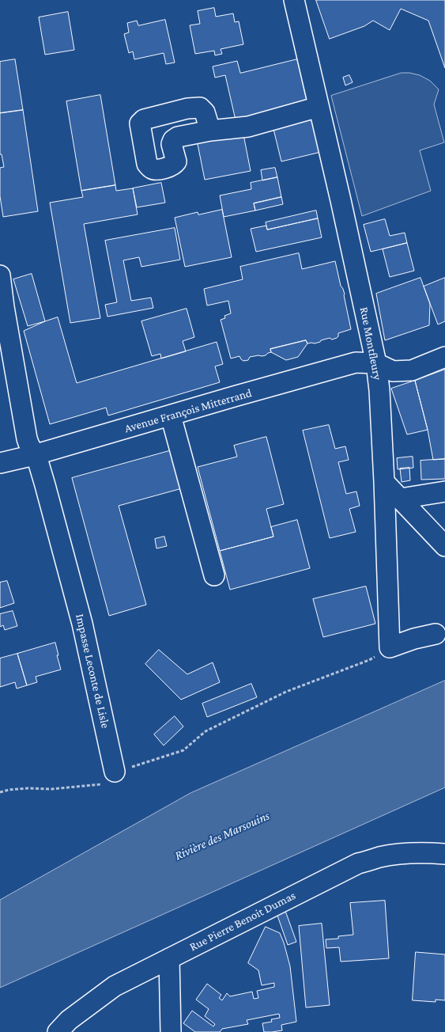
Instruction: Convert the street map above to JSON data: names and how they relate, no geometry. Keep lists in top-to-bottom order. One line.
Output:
{"streets":{"street":["Rue Montfleury","Avenue François Mitterrand","Impasse Leconte de Lisle","Rue Pierre Benoit Dumas"]},"crossings":[["Rue Montfleury","Avenue François Mitterrand"],["Avenue François Mitterrand","Impasse Leconte de Lisle"]],"water":["Rivière des Marsouins"]}
